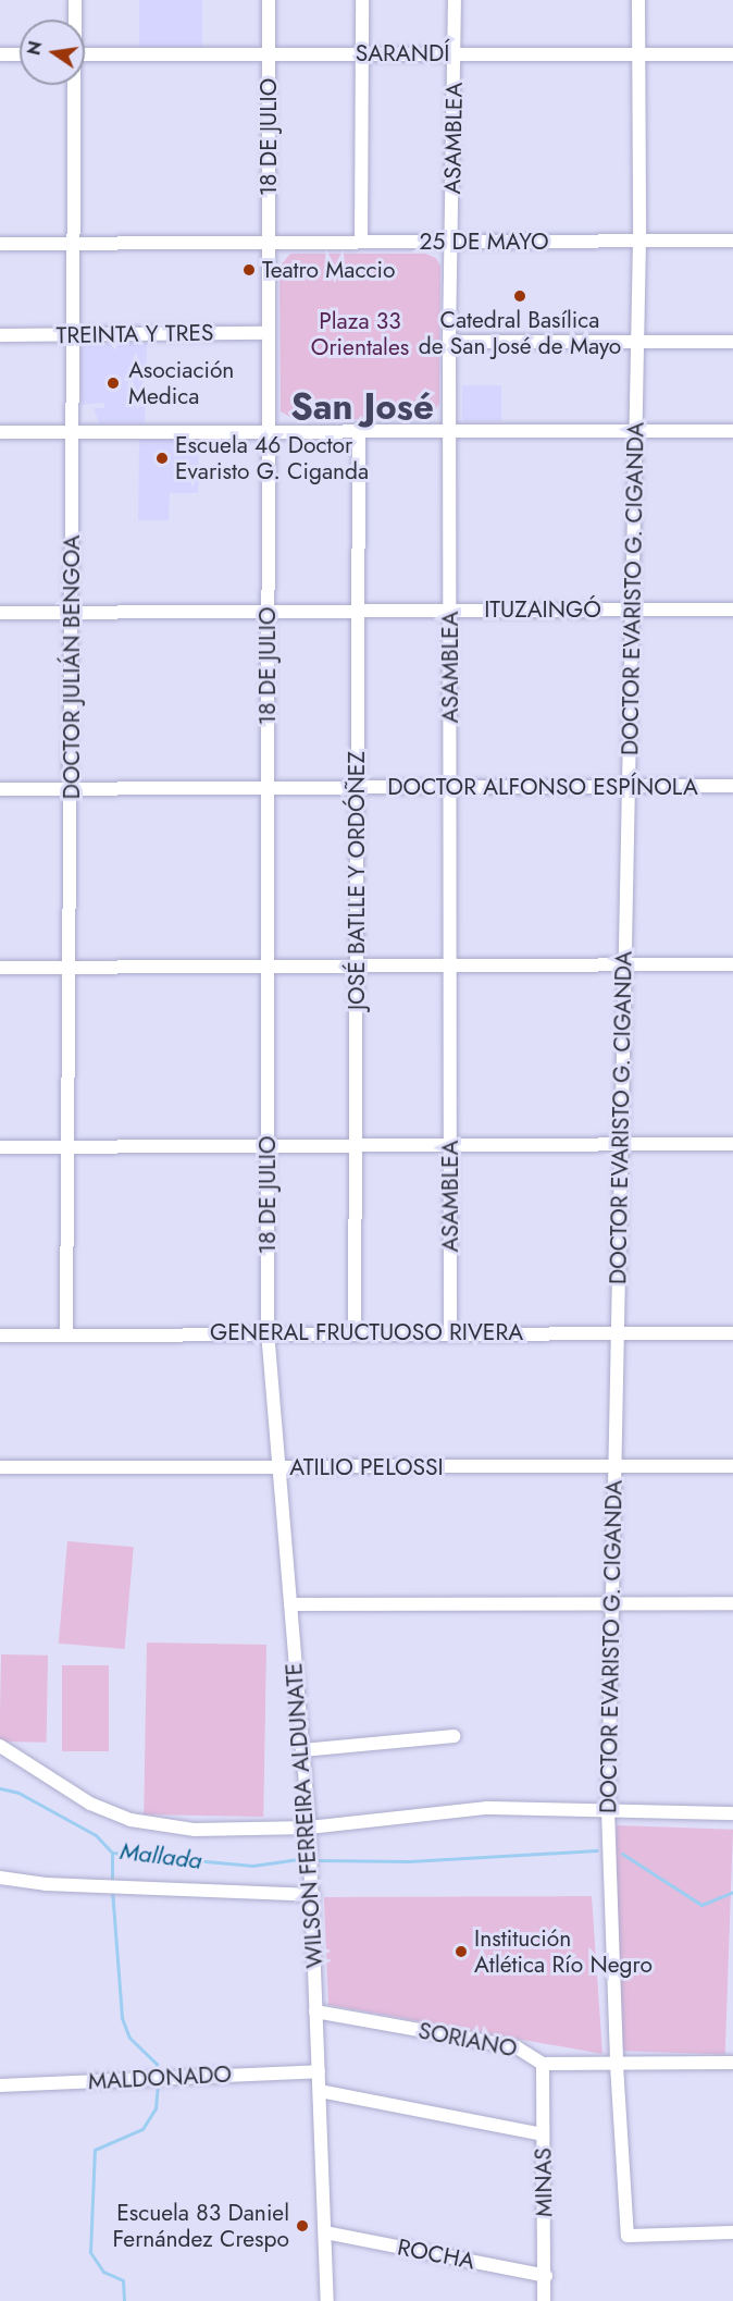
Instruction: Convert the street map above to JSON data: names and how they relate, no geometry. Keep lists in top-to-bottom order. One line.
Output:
{"streets":{"street":["SARANDÍ","18 DE JULIO","ASAMBLEA","25 DE MAYO","TREINTA Y TRES","DOCTOR EVARISTO G. CIGANDA","ITUZAINGÓ","DOCTOR JULIÁN BENGOA","DOCTOR ALFONSO ESPÍNOLA","JOSÉ BATLLE Y ORDÓÑEZ","GENERAL FRUCTUOSO RIVERA","ATILIO PELOSSI","WILSON FERREIRA ALDUNATE","SORIANO","MALDONADO","MINAS","ROCHA"]},"crossings":[["SARANDÍ","18 DE JULIO"],["SARANDÍ","ASAMBLEA"],["SARANDÍ","DOCTOR EVARISTO G. CIGANDA"],["18 DE JULIO","25 DE MAYO"],["18 DE JULIO","TREINTA Y TRES"],["18 DE JULIO","ITUZAINGÓ"],["18 DE JULIO","DOCTOR ALFONSO ESPÍNOLA"],["18 DE JULIO","GENERAL FRUCTUOSO RIVERA"],["18 DE JULIO","WILSON FERREIRA ALDUNATE"],["ASAMBLEA","25 DE MAYO"],["ASAMBLEA","ITUZAINGÓ"],["ASAMBLEA","DOCTOR ALFONSO ESPÍNOLA"],["ASAMBLEA","GENERAL FRUCTUOSO RIVERA"],["25 DE MAYO","DOCTOR EVARISTO G. CIGANDA"],["25 DE MAYO","DOCTOR JULIÁN BENGOA"],["TREINTA Y TRES","DOCTOR JULIÁN BENGOA"],["DOCTOR EVARISTO G. CIGANDA","ITUZAINGÓ"],["DOCTOR EVARISTO G. CIGANDA","DOCTOR ALFONSO ESPÍNOLA"],["DOCTOR EVARISTO G. CIGANDA","GENERAL FRUCTUOSO RIVERA"],["DOCTOR EVARISTO G. CIGANDA","ATILIO PELOSSI"],["DOCTOR EVARISTO G. CIGANDA","SORIANO"],["ITUZAINGÓ","DOCTOR JULIÁN BENGOA"],["ITUZAINGÓ","JOSÉ BATLLE Y ORDÓÑEZ"],["DOCTOR JULIÁN BENGOA","DOCTOR ALFONSO ESPÍNOLA"],["DOCTOR JULIÁN BENGOA","GENERAL FRUCTUOSO RIVERA"],["DOCTOR ALFONSO ESPÍNOLA","JOSÉ BATLLE Y ORDÓÑEZ"],["JOSÉ BATLLE Y ORDÓÑEZ","GENERAL FRUCTUOSO RIVERA"],["GENERAL FRUCTUOSO RIVERA","WILSON FERREIRA ALDUNATE"],["ATILIO PELOSSI","WILSON FERREIRA ALDUNATE"],["WILSON FERREIRA ALDUNATE","SORIANO"],["WILSON FERREIRA ALDUNATE","MALDONADO"],["WILSON FERREIRA ALDUNATE","ROCHA"],["SORIANO","MINAS"],["MINAS","ROCHA"]],"districts":["San José"],"water":["Mallada"],"parks":["Plaza 33 Orientales"],"places":["Teatro Maccio","Catedral Basílica de San José de Mayo","Asociación Medica","Escuela 46 Doctor Evaristo G. Ciganda","Institución Atlética Río Negro","Escuela 83 Daniel Fernández Crespo"],"north":"left"}
